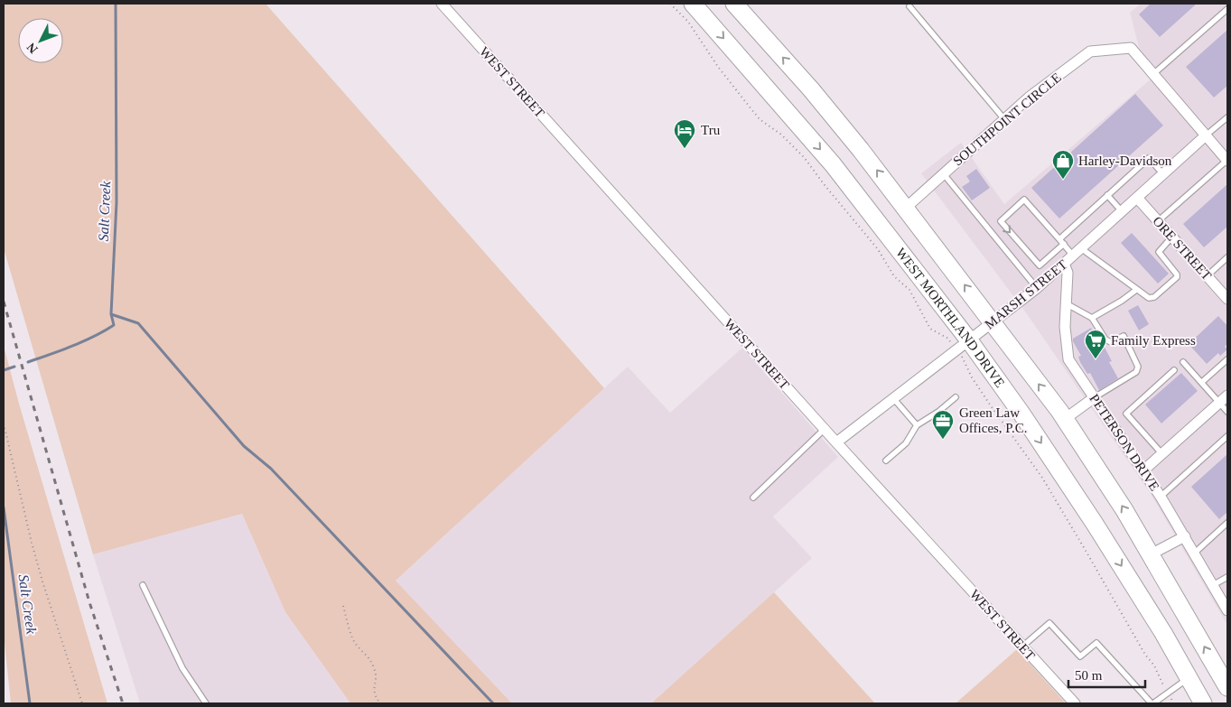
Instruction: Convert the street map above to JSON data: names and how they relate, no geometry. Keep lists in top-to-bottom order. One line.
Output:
{"streets":{"highway":["WEST MORTHLAND DRIVE"],"street":["WEST STREET","SOUTHPOINT CIRCLE","ORE STREET","MARSH STREET","PETERSON DRIVE"]},"crossings":[["WEST STREET","MARSH STREET"],["SOUTHPOINT CIRCLE","MARSH STREET"],["ORE STREET","MARSH STREET"],["MARSH STREET","WEST MORTHLAND DRIVE"],["MARSH STREET","PETERSON DRIVE"]],"water":["Salt Creek"],"places":{"hotel":["Tru"],"shop":["Harley-Davidson"],"supermarket":["Family Express"],"office":["Green Law Offices, P.C."]},"scale_bar":"50 m","north":"bottom left"}
